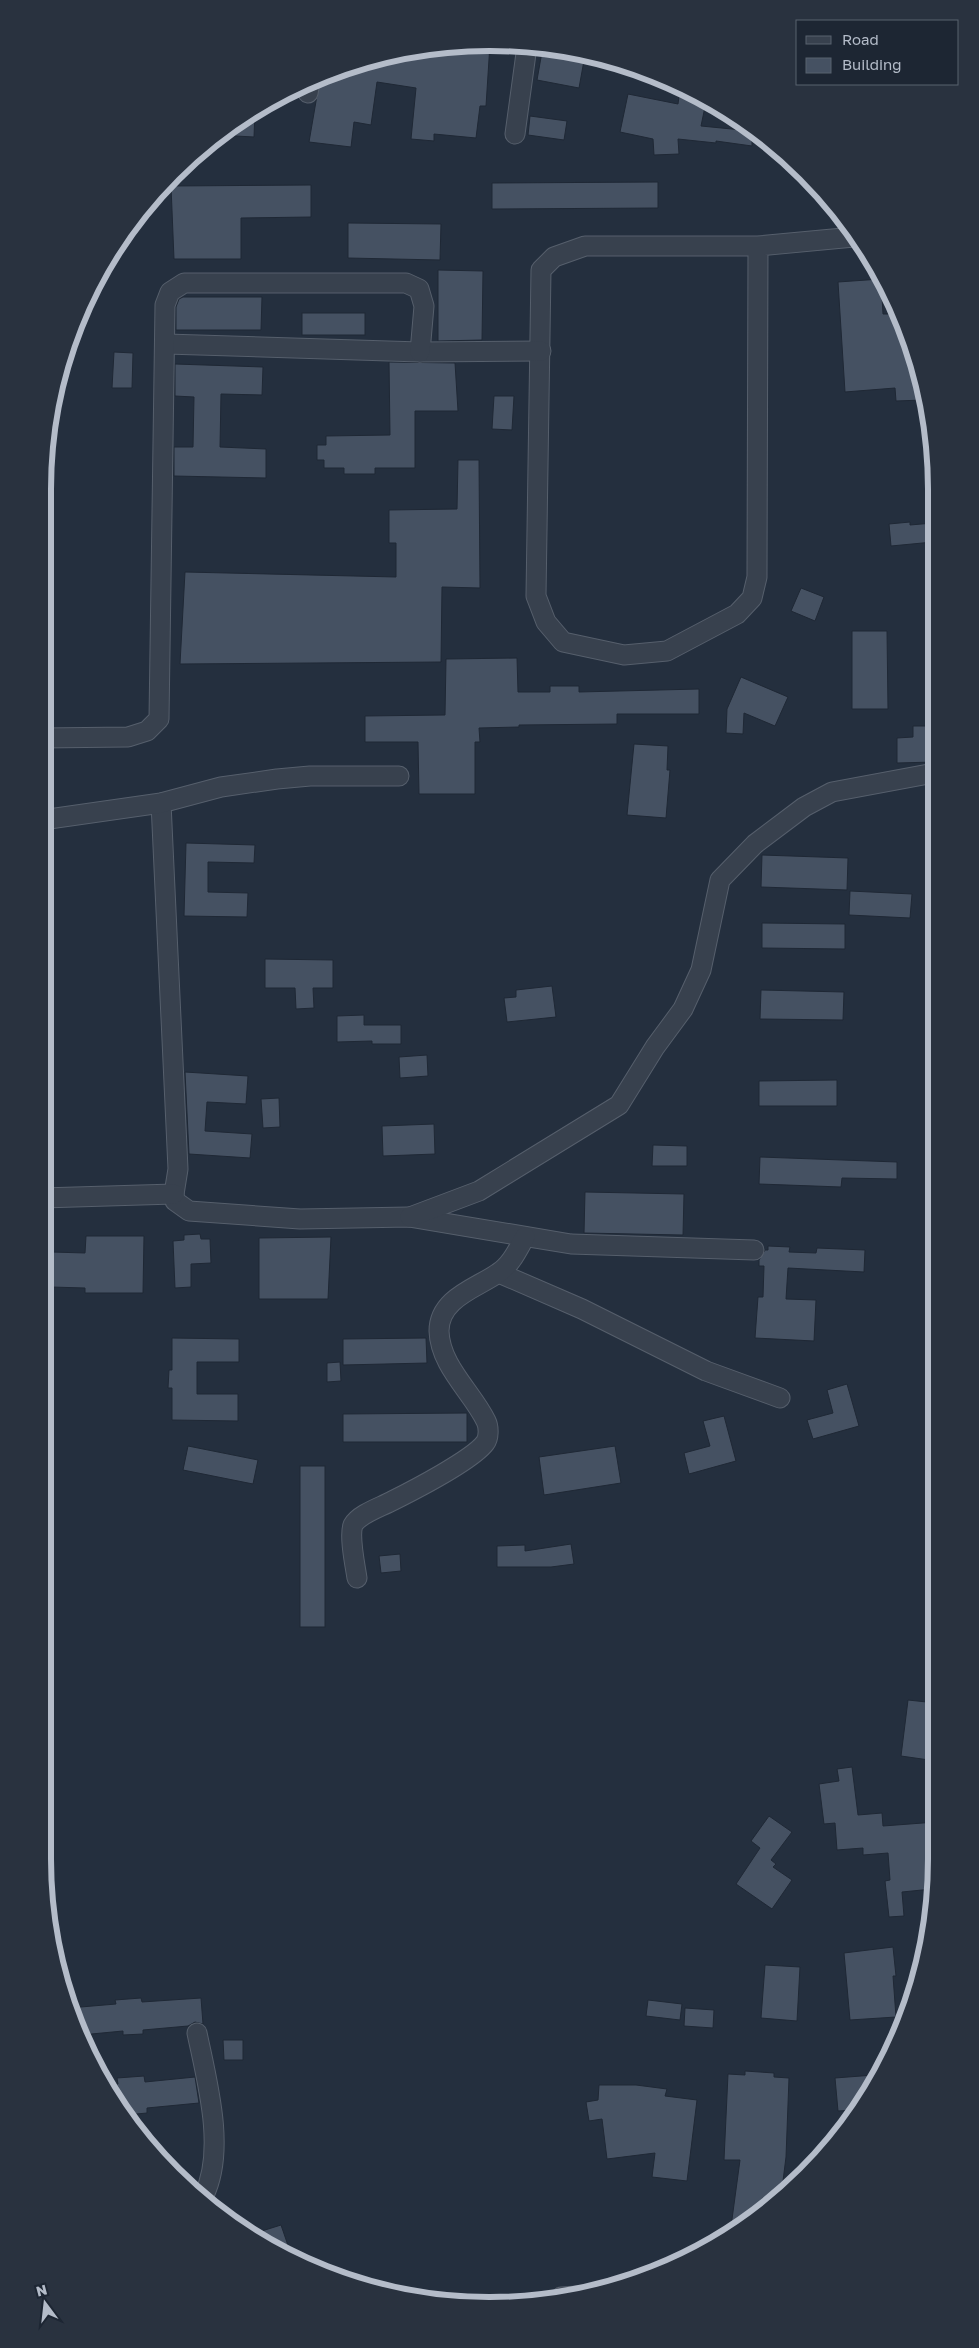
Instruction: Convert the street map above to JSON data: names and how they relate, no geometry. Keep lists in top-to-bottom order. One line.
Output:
{"legend":["Road","Building"],"north":"top"}
